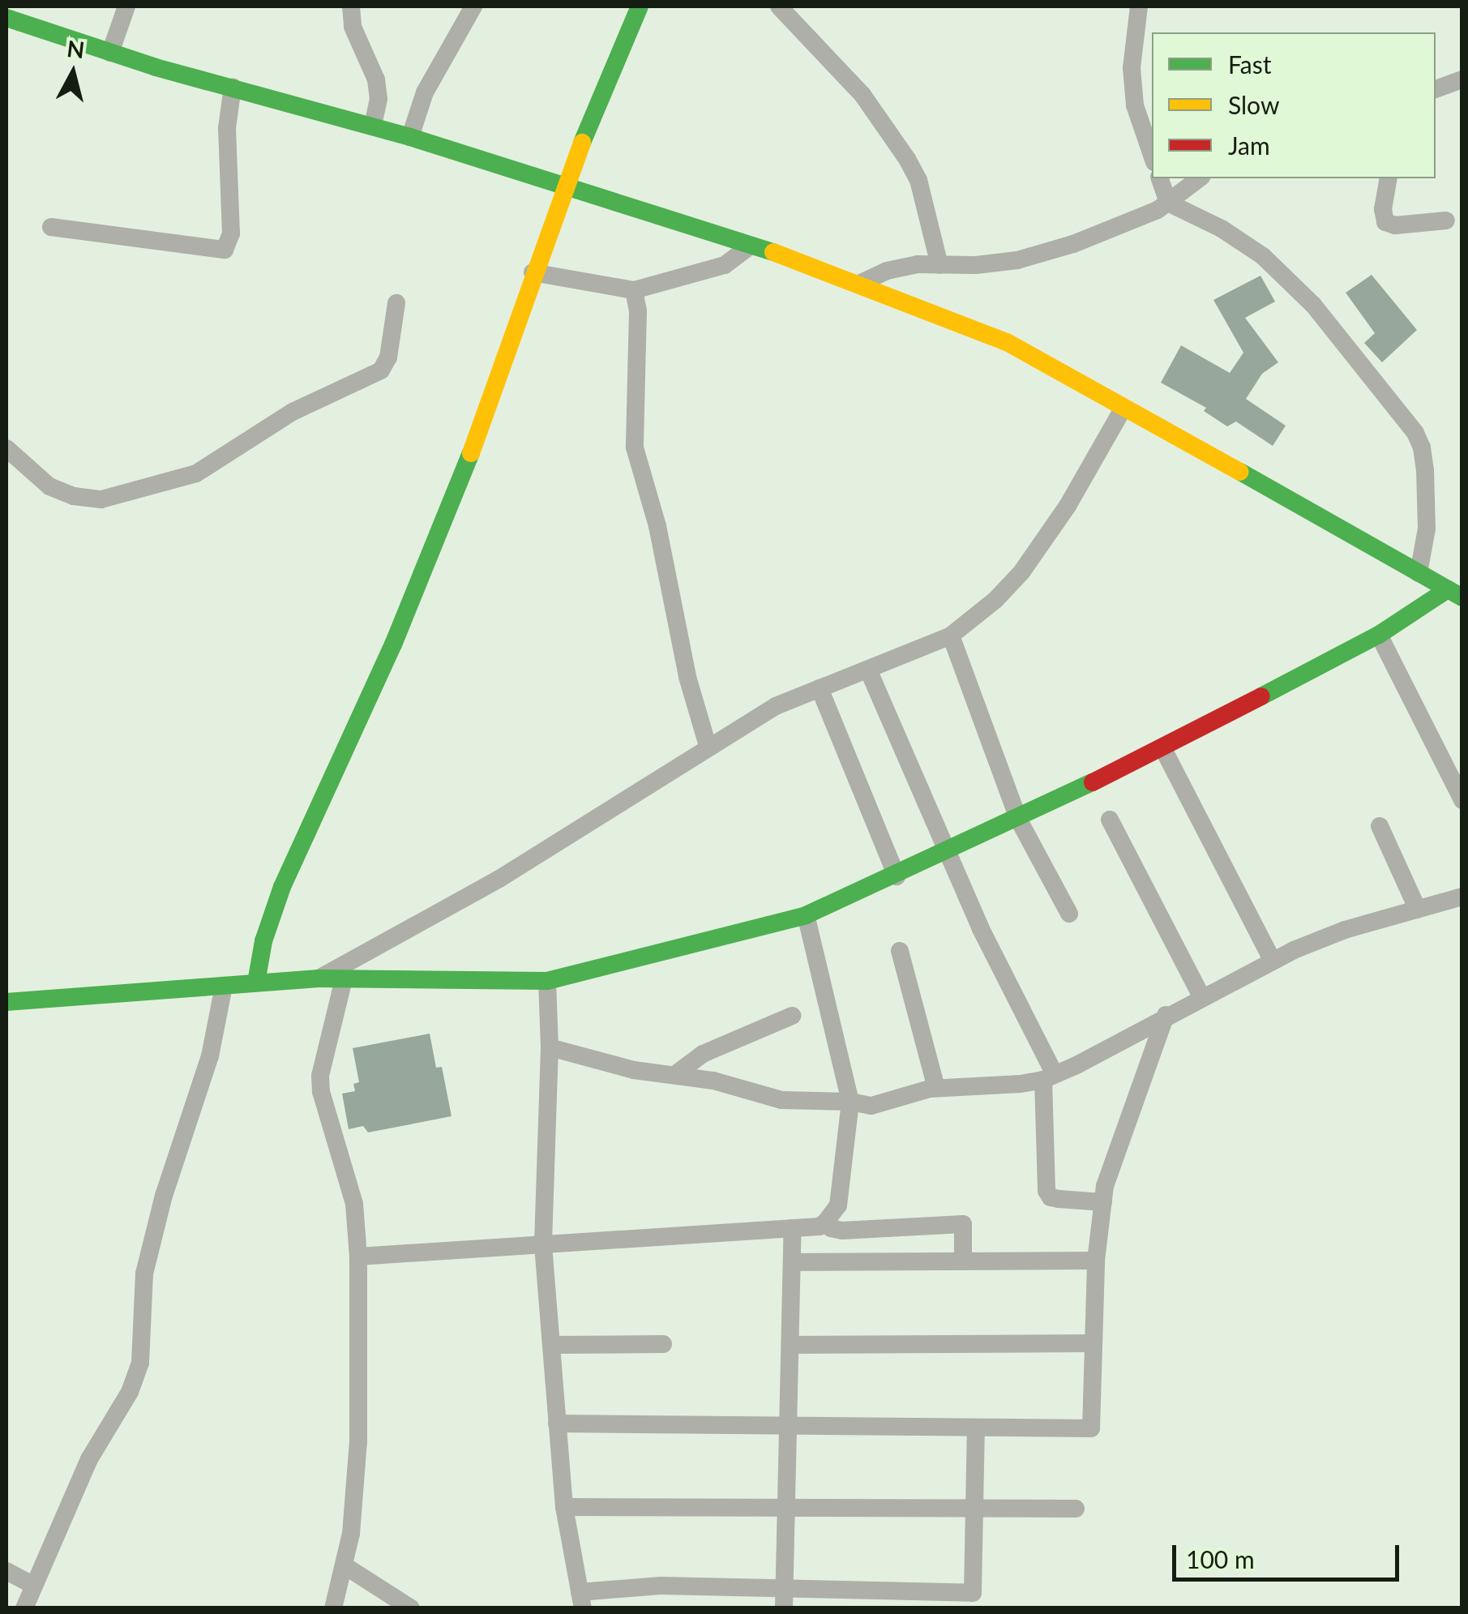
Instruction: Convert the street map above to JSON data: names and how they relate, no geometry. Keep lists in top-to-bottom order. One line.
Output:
{"legend":["Fast","Slow","Jam"],"scale_bar":"100 m","north":"top"}
